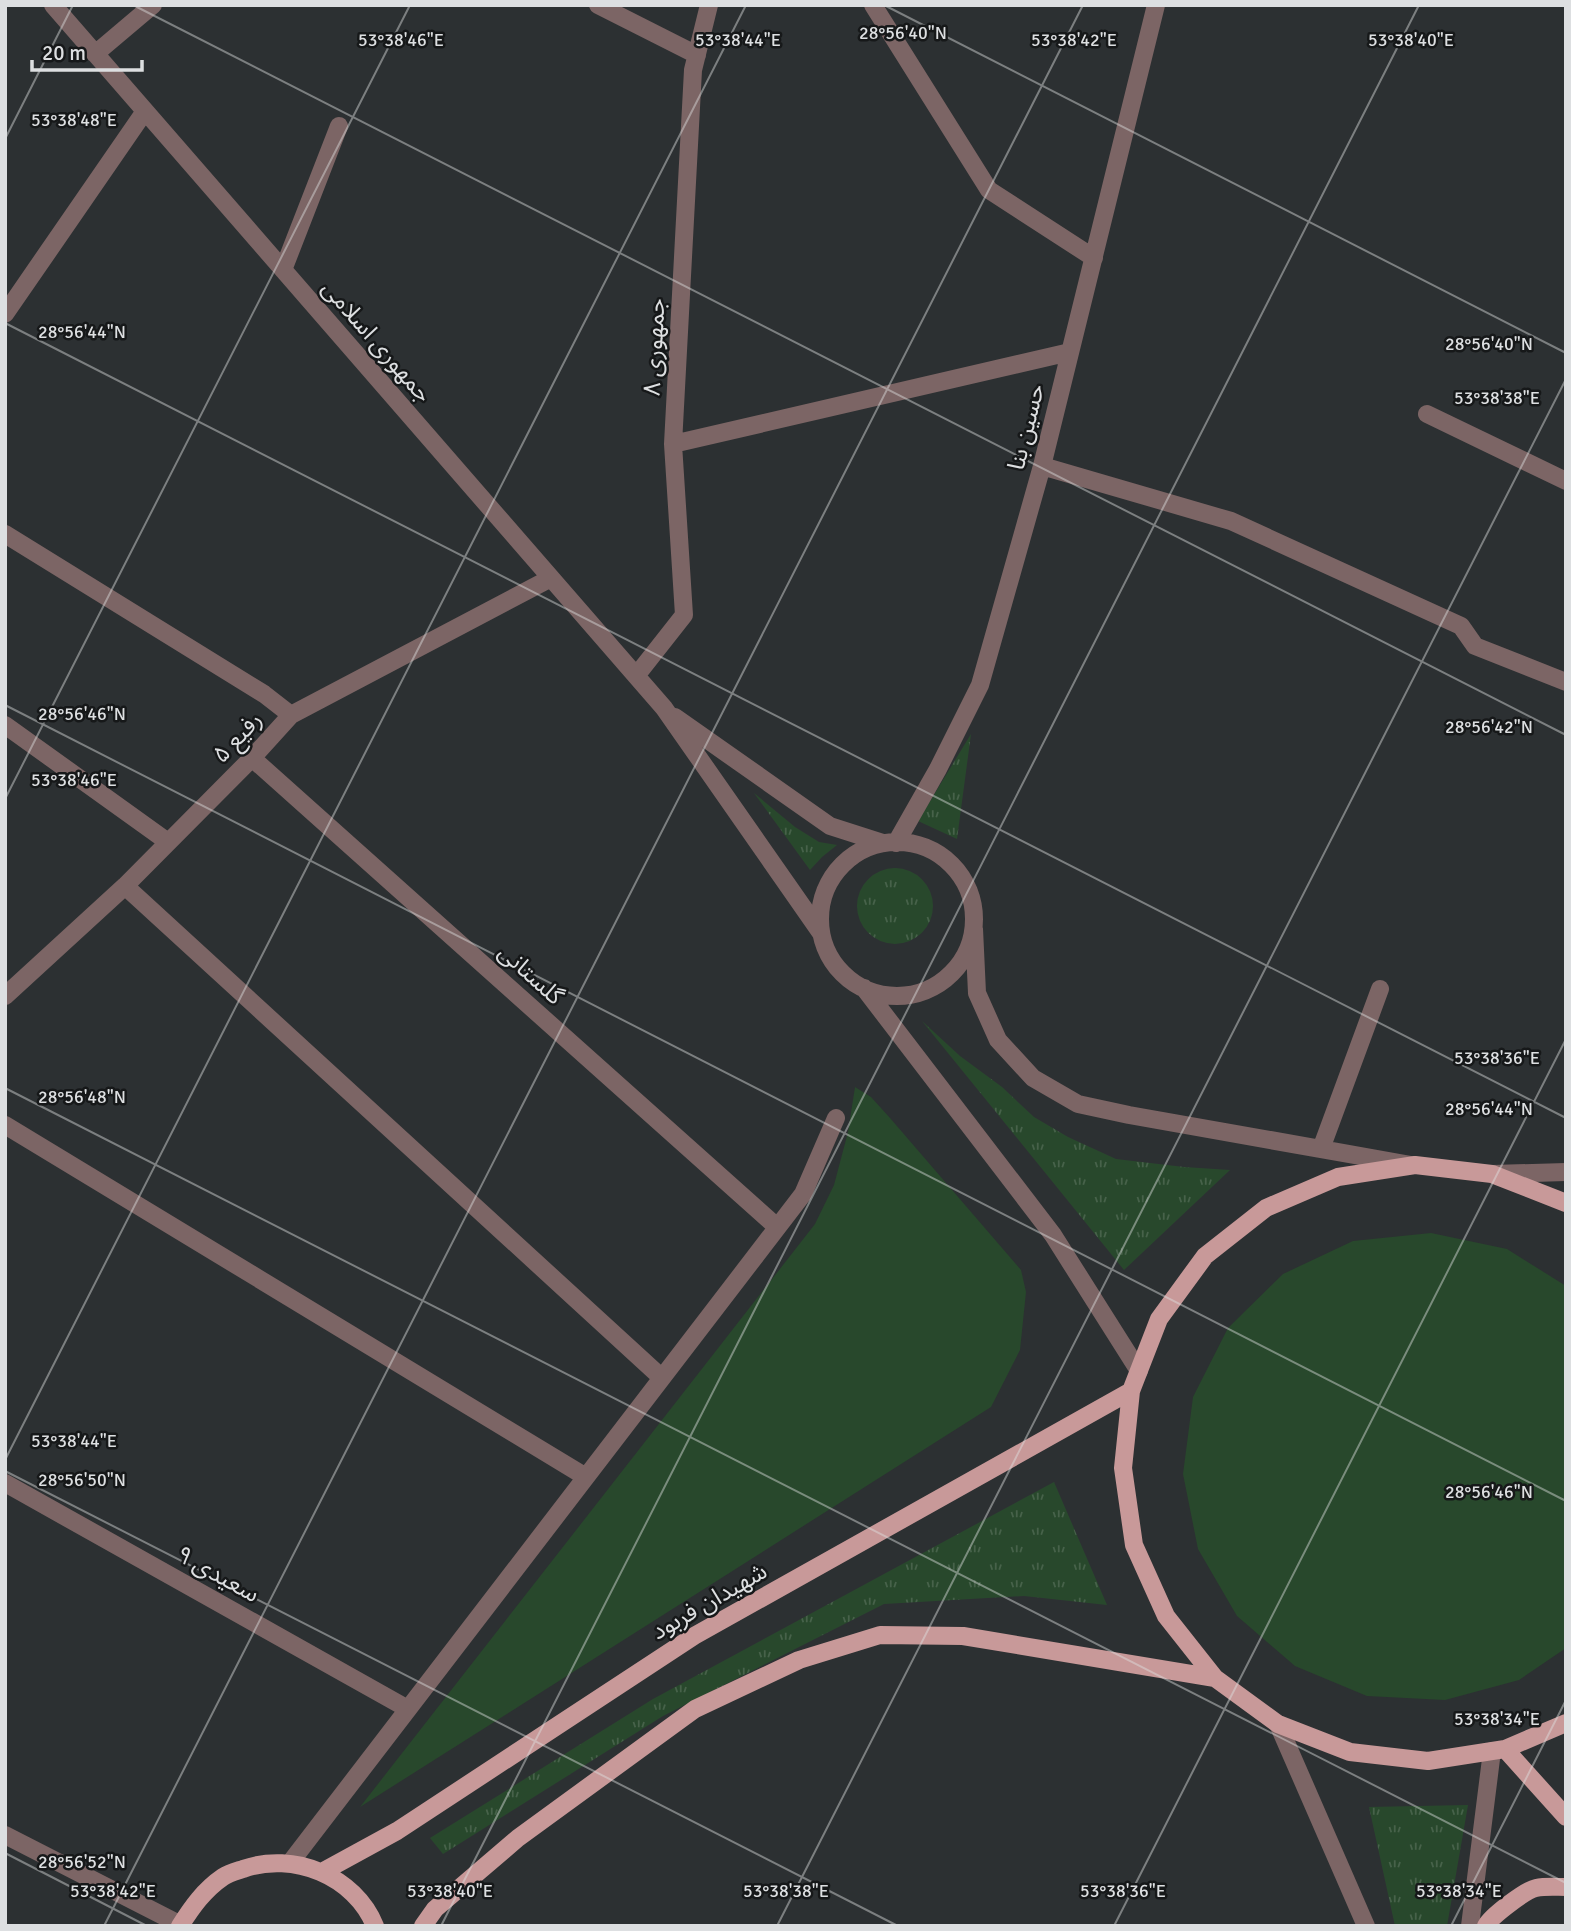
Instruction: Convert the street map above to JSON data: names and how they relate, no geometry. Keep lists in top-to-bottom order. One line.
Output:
{"streets":{"main road":["شهيدان فربود"],"street":["جمهوری اسلامی","جمهوری ۸","حسین بنا","رفیع ۵","گلستانی","سعیدی ۹"]},"crossings":[["جمهوری اسلامی","جمهوری ۸"],["جمهوری اسلامی","رفیع ۵"],["رفیع ۵","گلستانی"]],"scale_bar":"20 m","coordinates":["28°56'40\"N","53°38'46\"E","53°38'44\"E","53°38'42\"E","53°38'40\"E","53°38'48\"E","28°56'44\"N","53°38'38\"E","28°56'46\"N","28°56'42\"N","53°38'36\"E","28°56'48\"N","28°56'50\"N","53°38'34\"E","28°56'52\"N"]}
